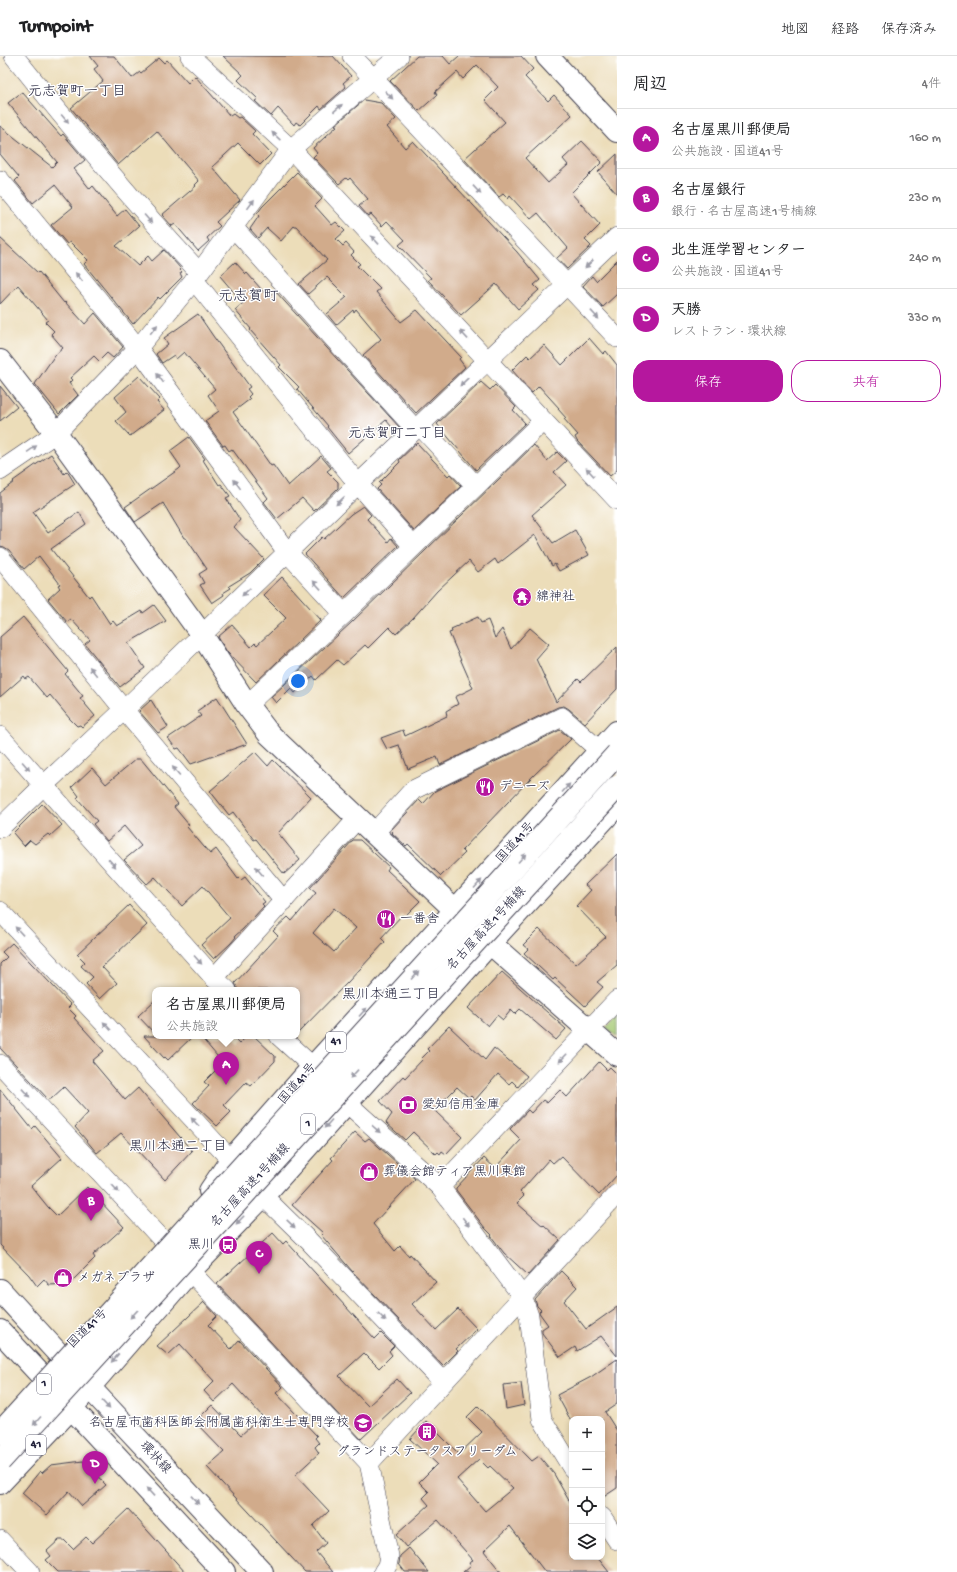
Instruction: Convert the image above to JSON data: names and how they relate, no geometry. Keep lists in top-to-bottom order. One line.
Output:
{"streets":{"main road":["国道41号","名古屋高速1号楠線","41","1","環状線"]},"crossings":[["国道41号","名古屋高速1号楠線"],["国道41号","環状線"],["名古屋高速1号楠線","1"],["41","環状線"]],"districts":["元志賀町一丁目","元志賀町","元志賀町二丁目","黒川本通三丁目","黒川本通二丁目"],"places":{"temple":["綿神社"],"restaurant":["デニーズ","一番舎"],"bank":["愛知信用金庫"],"shop":["葬儀会館ティア黒川東館","メガネプラザ"],"bus stop":["黒川"],"school or university":["名古屋市歯科医師会附属歯科衛生士専門学校"],"building":["グランドステータスフリーダム"]},"page":{"header":"Turnpoint","nav":["地図","経路","保存済み"],"heading":["周辺","4件"],"list":[{"mark":"A","name":"名古屋黒川郵便局","note":"公共施設 · 国道41号","value":"160 m"},{"mark":"B","name":"名古屋銀行","note":"銀行 · 名古屋高速1号楠線","value":"230 m"},{"mark":"C","name":"北生涯学習センター","note":"公共施設 · 国道41号","value":"240 m"},{"mark":"D","name":"天勝","note":"レストラン · 環状線","value":"330 m"}],"buttons":["保存","共有"],"popup":["名古屋黒川郵便局","公共施設"],"pins":["A","B","C","D"],"map_buttons":["+","−"]}}
